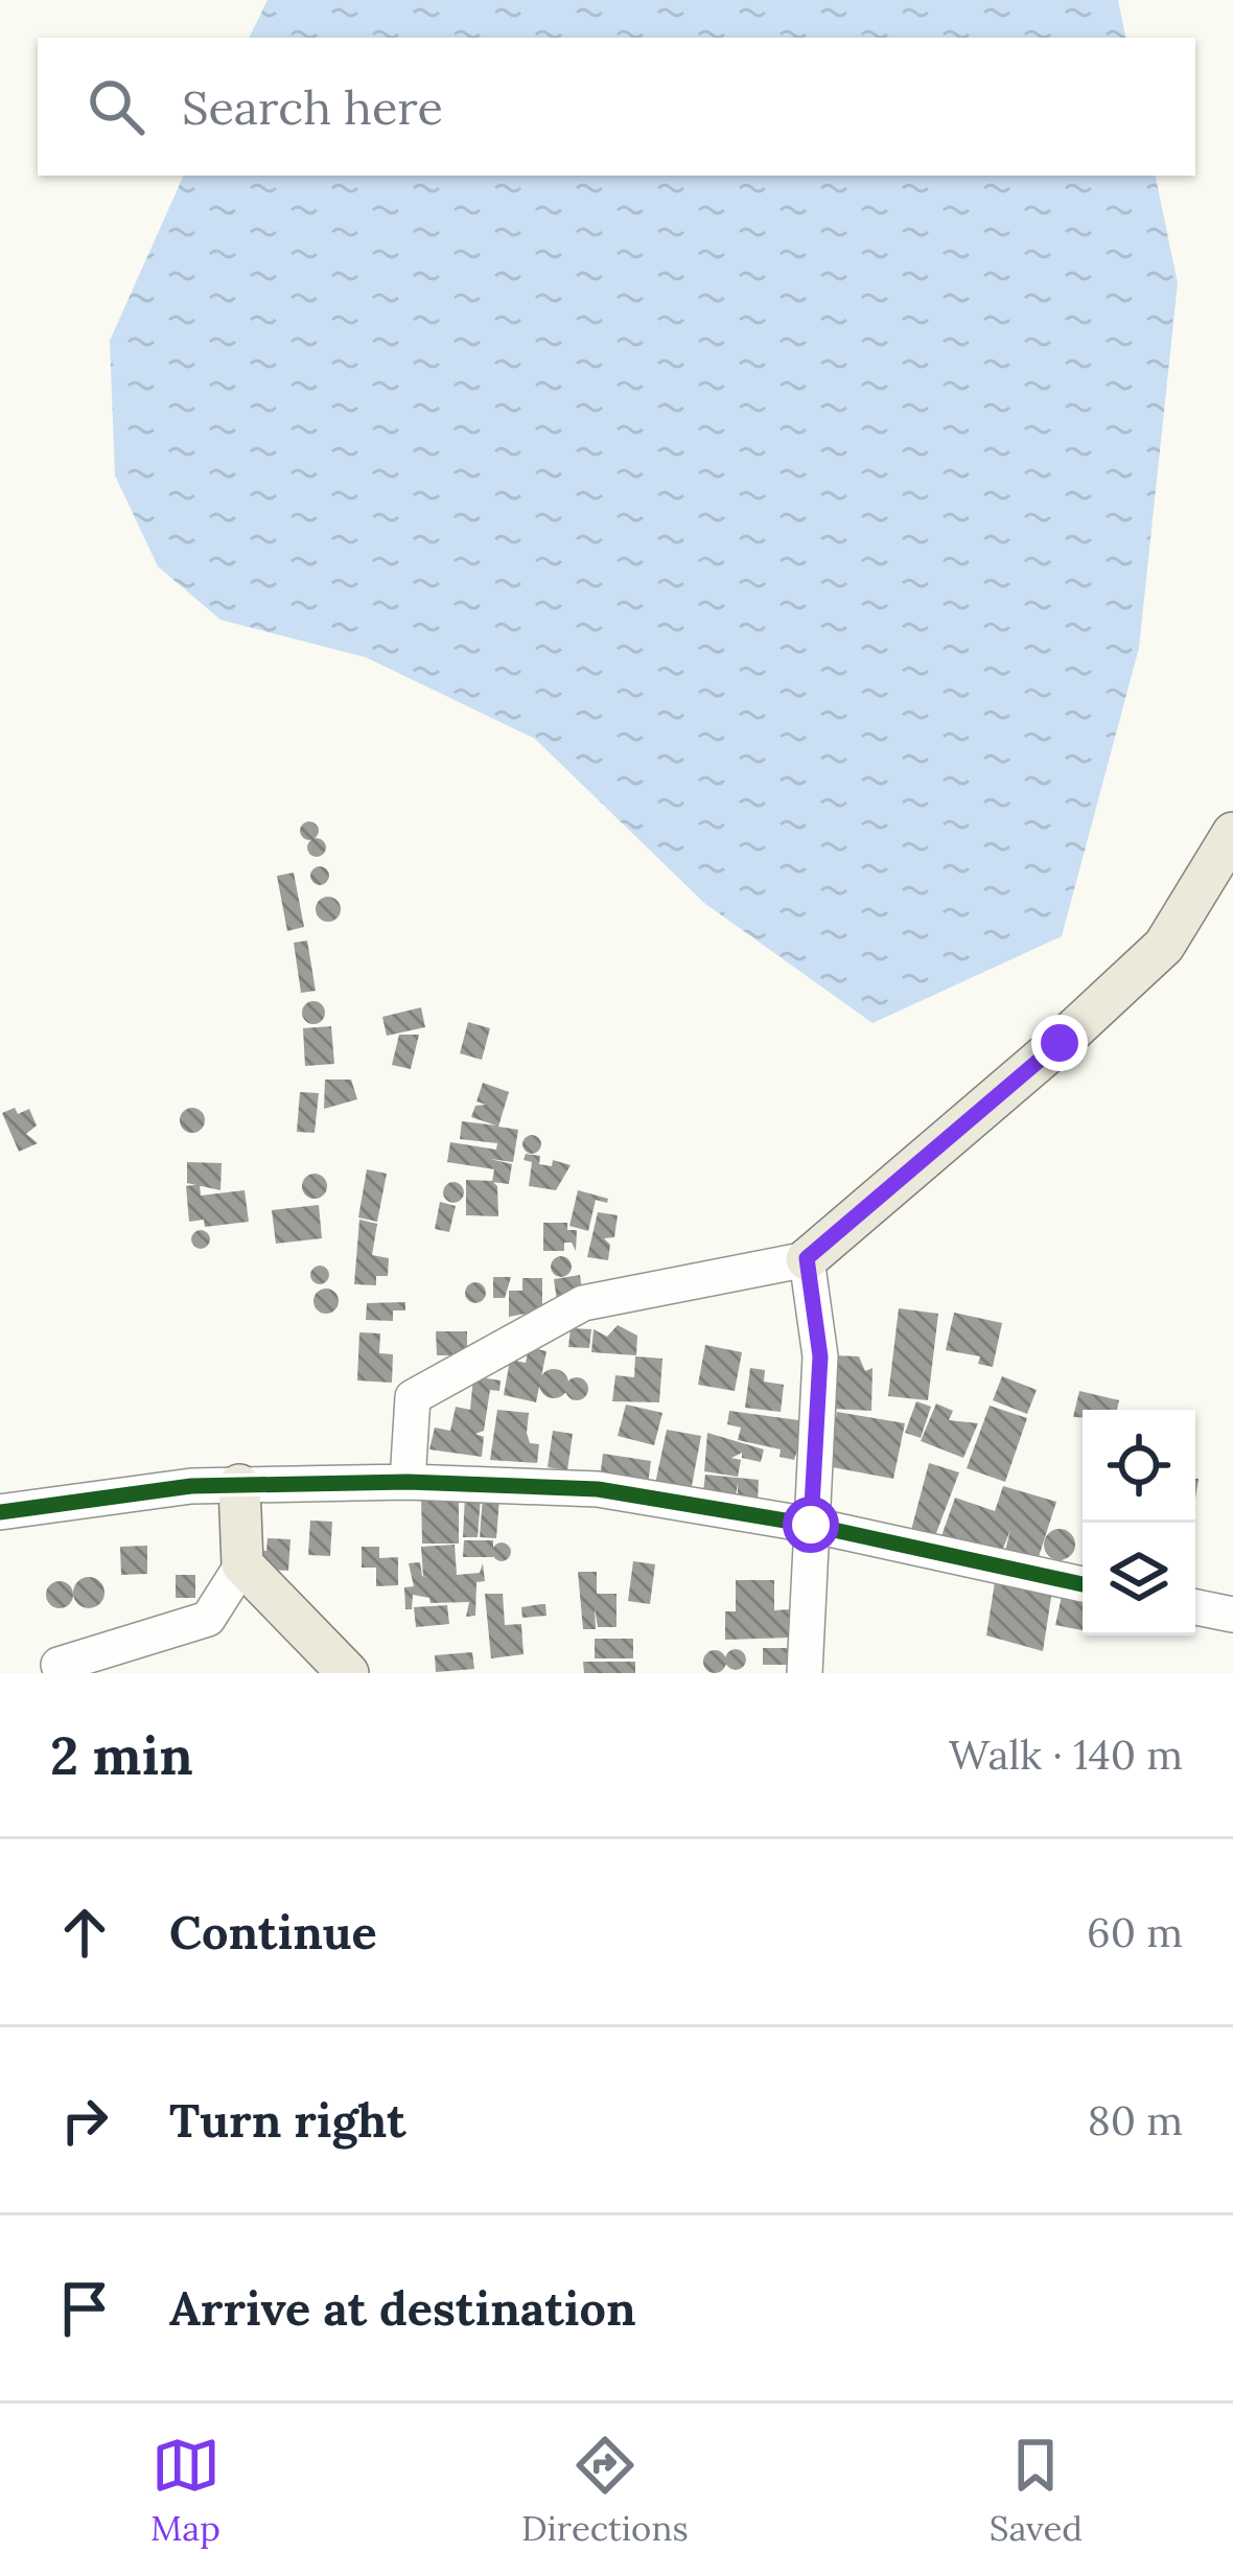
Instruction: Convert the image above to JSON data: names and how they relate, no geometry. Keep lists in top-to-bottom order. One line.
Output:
{"page":{"search":"Search here","heading":["2 min","Walk · 140 m"],"list":[["Continue","60 m"],["Turn right","80 m"],"Arrive at destination"],"nav":["Map","Directions","Saved"]}}
